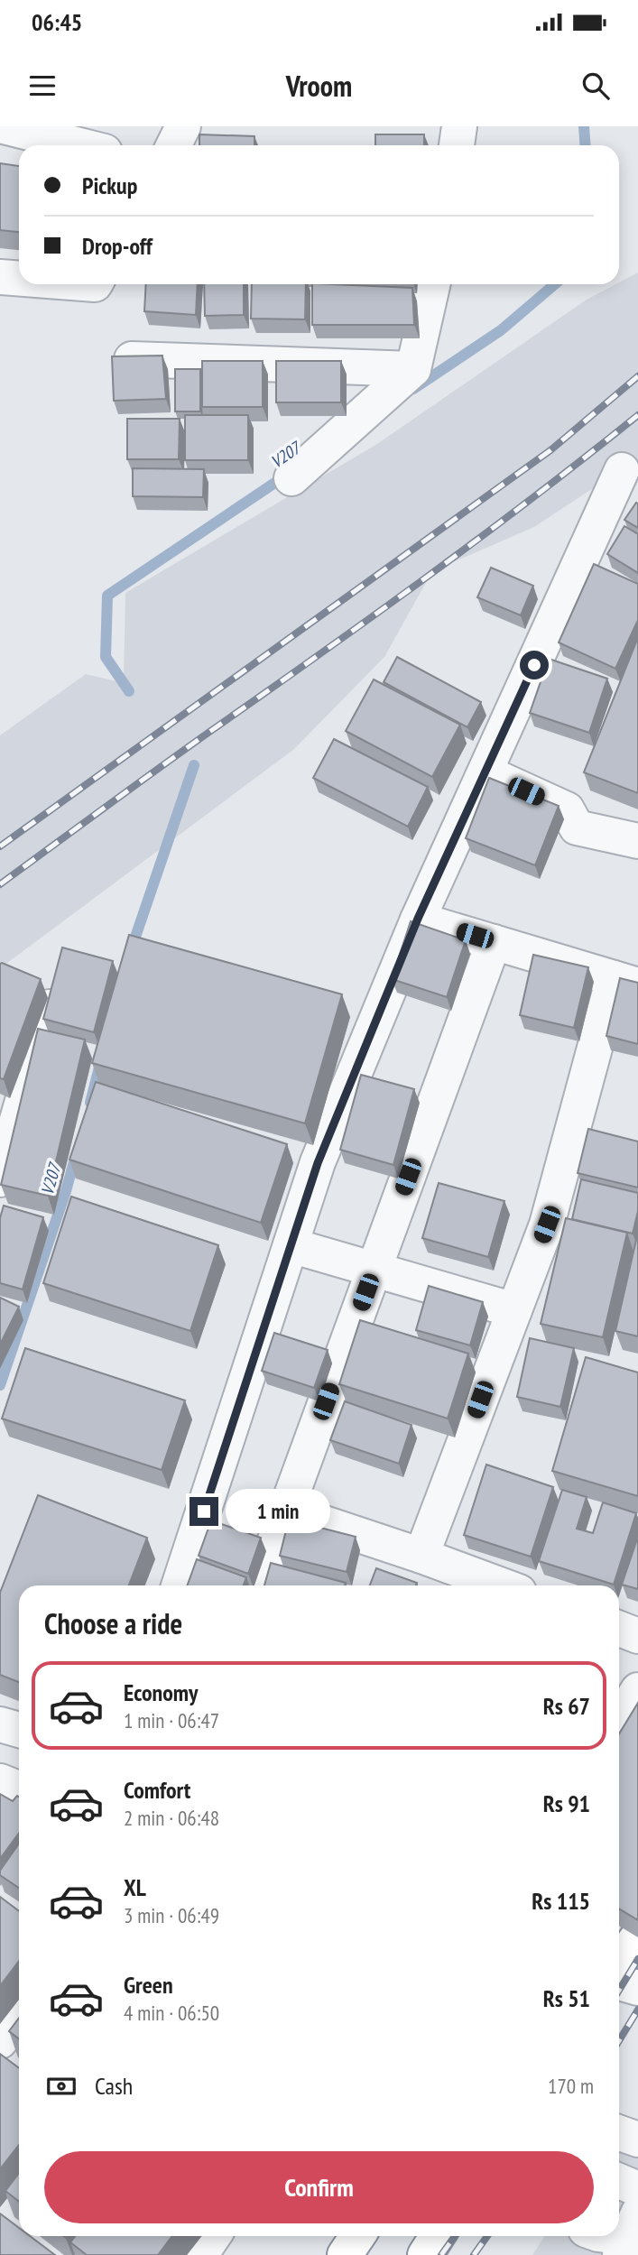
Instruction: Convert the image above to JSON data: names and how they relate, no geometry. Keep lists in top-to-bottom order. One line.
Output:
{"water":["V207"],"page":{"status":"06:45","header":"Vroom","banner":["Pickup","Drop-off"],"bubble":"1 min","heading":"Choose a ride","list":[{"name":"Economy","note":"1 min · 06:47","value":"Rs 67"},{"name":"Comfort","note":"2 min · 06:48","value":"Rs 91"},{"name":"XL","note":"3 min · 06:49","value":"Rs 115"},{"name":"Green","note":"4 min · 06:50","value":"Rs 51"}],"pay":["Cash","170 m"],"buttons":"Confirm"}}
